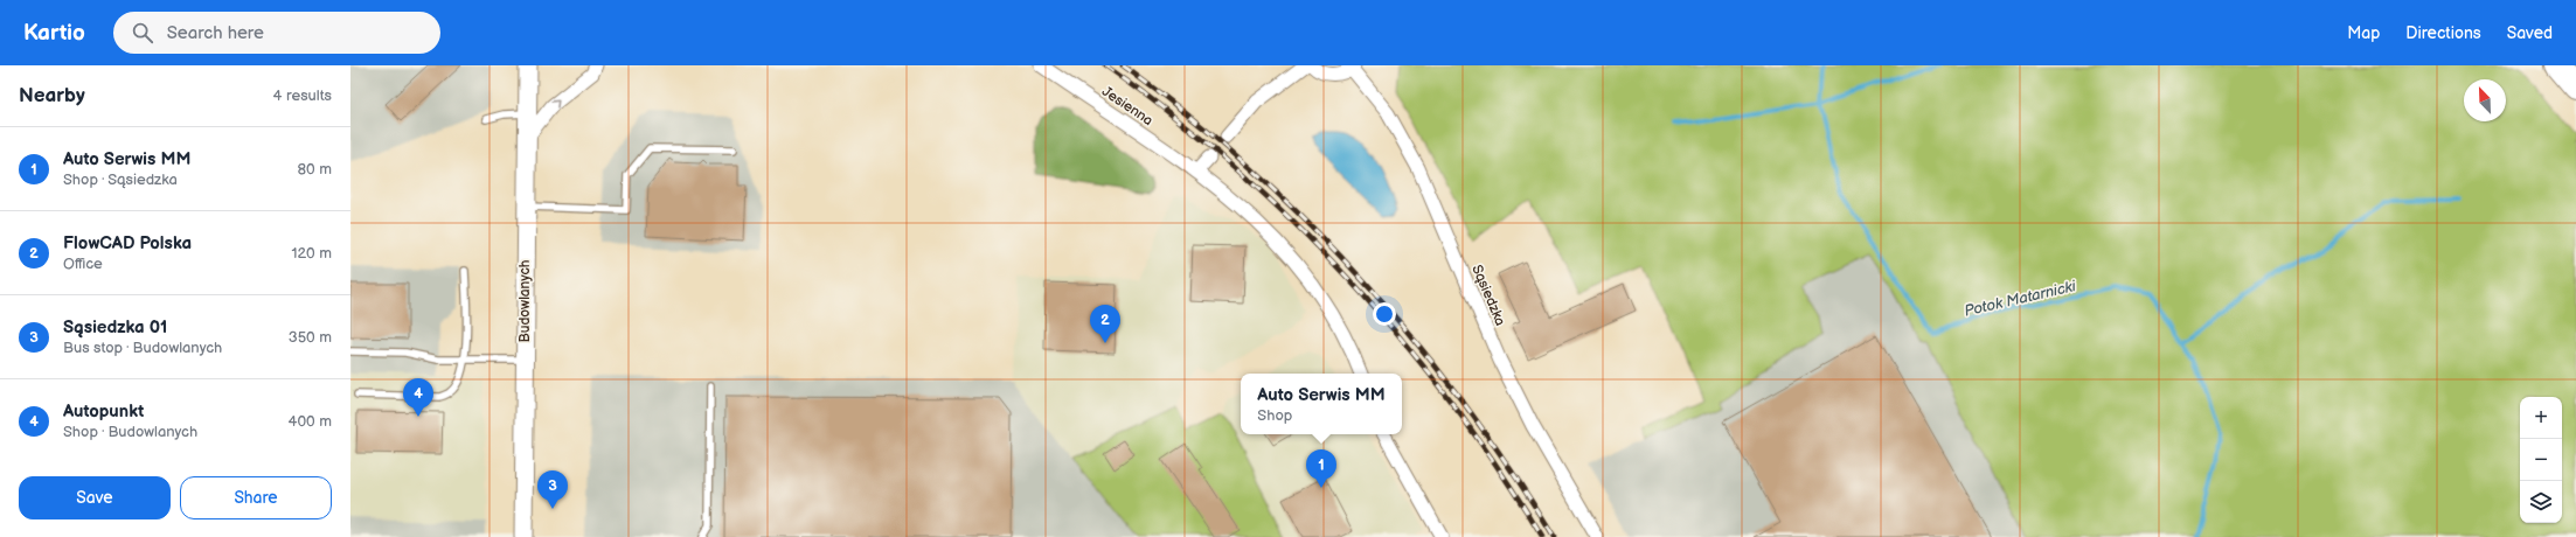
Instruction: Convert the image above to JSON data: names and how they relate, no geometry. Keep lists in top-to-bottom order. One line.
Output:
{"streets":{"main road":["Budowlanych"],"street":["Jesienna","Sąsiedzka"]},"water":["Potok Matarnicki"],"north":"top left","page":{"header":"Kartio","search":"Search here","nav":["Map","Directions","Saved"],"heading":["Nearby","4 results"],"list":[{"mark":"1","name":"Auto Serwis MM","note":"Shop · Sąsiedzka","value":"80 m"},{"mark":"2","name":"FlowCAD Polska","note":"Office","value":"120 m"},{"mark":"3","name":"Sąsiedzka 01","note":"Bus stop · Budowlanych","value":"350 m"},{"mark":"4","name":"Autopunkt","note":"Shop · Budowlanych","value":"400 m"}],"pins":["2","4","1","3"],"popup":["Auto Serwis MM","Shop"],"map_buttons":["+","−"],"buttons":["Save","Share"]}}
